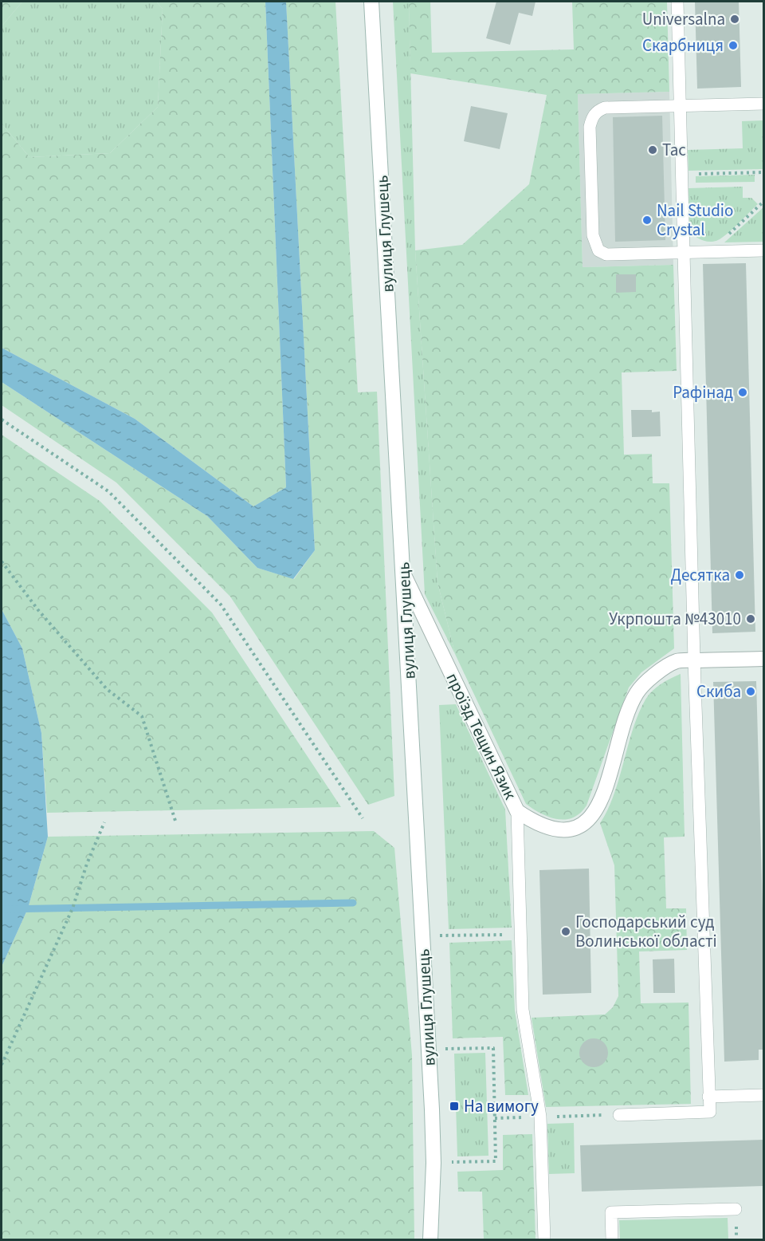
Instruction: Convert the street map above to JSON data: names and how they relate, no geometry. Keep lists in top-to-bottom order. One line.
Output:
{"streets":{"street":["вулиця Глушець","проїзд Тещин Язик"]},"crossings":[["вулиця Глушець","проїзд Тещин Язик"]],"places":{"other":["Universalna","Скарбниця","Тас","Nail Studio Crystal","Рафінад","Десятка","Укрпошта №43010","Скиба","Господарський суд Волинської області"],"transit":["На вимогу"]}}
